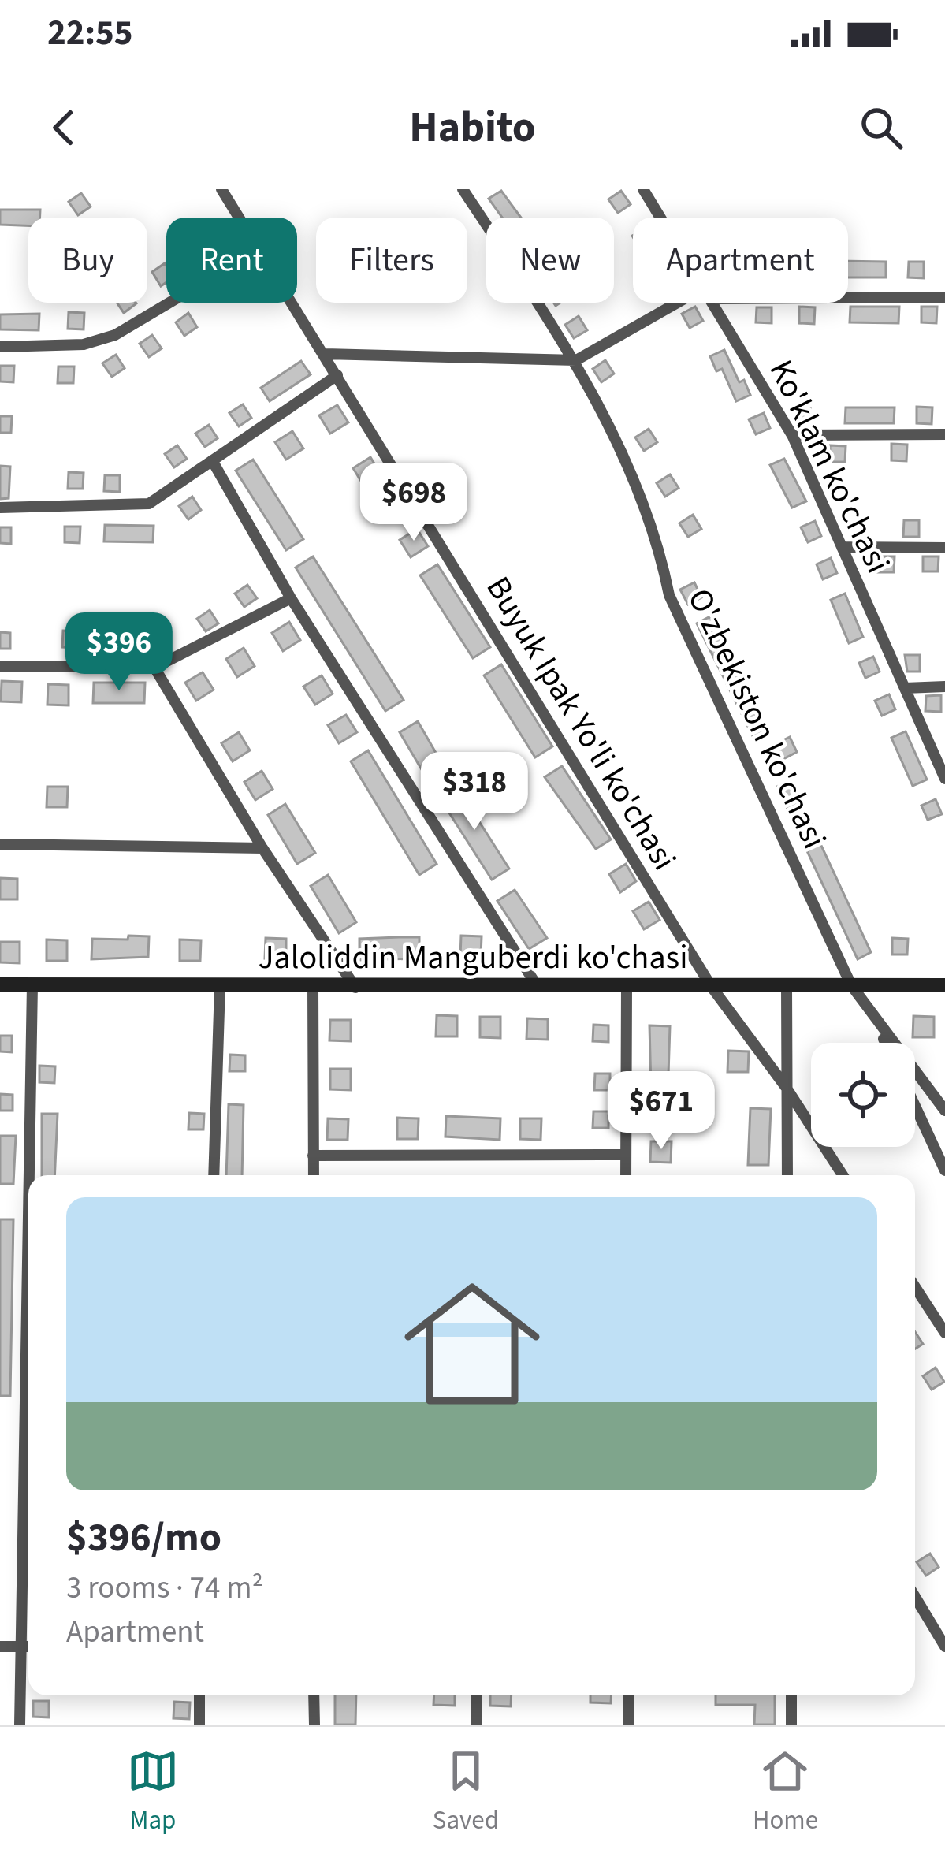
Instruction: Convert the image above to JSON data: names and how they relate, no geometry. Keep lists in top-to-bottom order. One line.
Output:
{"streets":{"street":["Ko'klam ko'chasi","O'zbekiston ko'chasi","Buyuk Ipak Yo'li ko'chasi","Jaloliddin Manguberdi ko'chasi"]},"crossings":[["O'zbekiston ko'chasi","Jaloliddin Manguberdi ko'chasi"],["Buyuk Ipak Yo'li ko'chasi","Jaloliddin Manguberdi ko'chasi"]],"page":{"status":"22:55","header":"Habito","chip":["Buy","Rent","Filters","New","Apartment"],"price":["$698","$396","$318","$671"],"list":[{"name":"$396/mo","note":"3 rooms · 74 m² · Apartment"}],"tabs":["Map","Saved","Home"]}}
